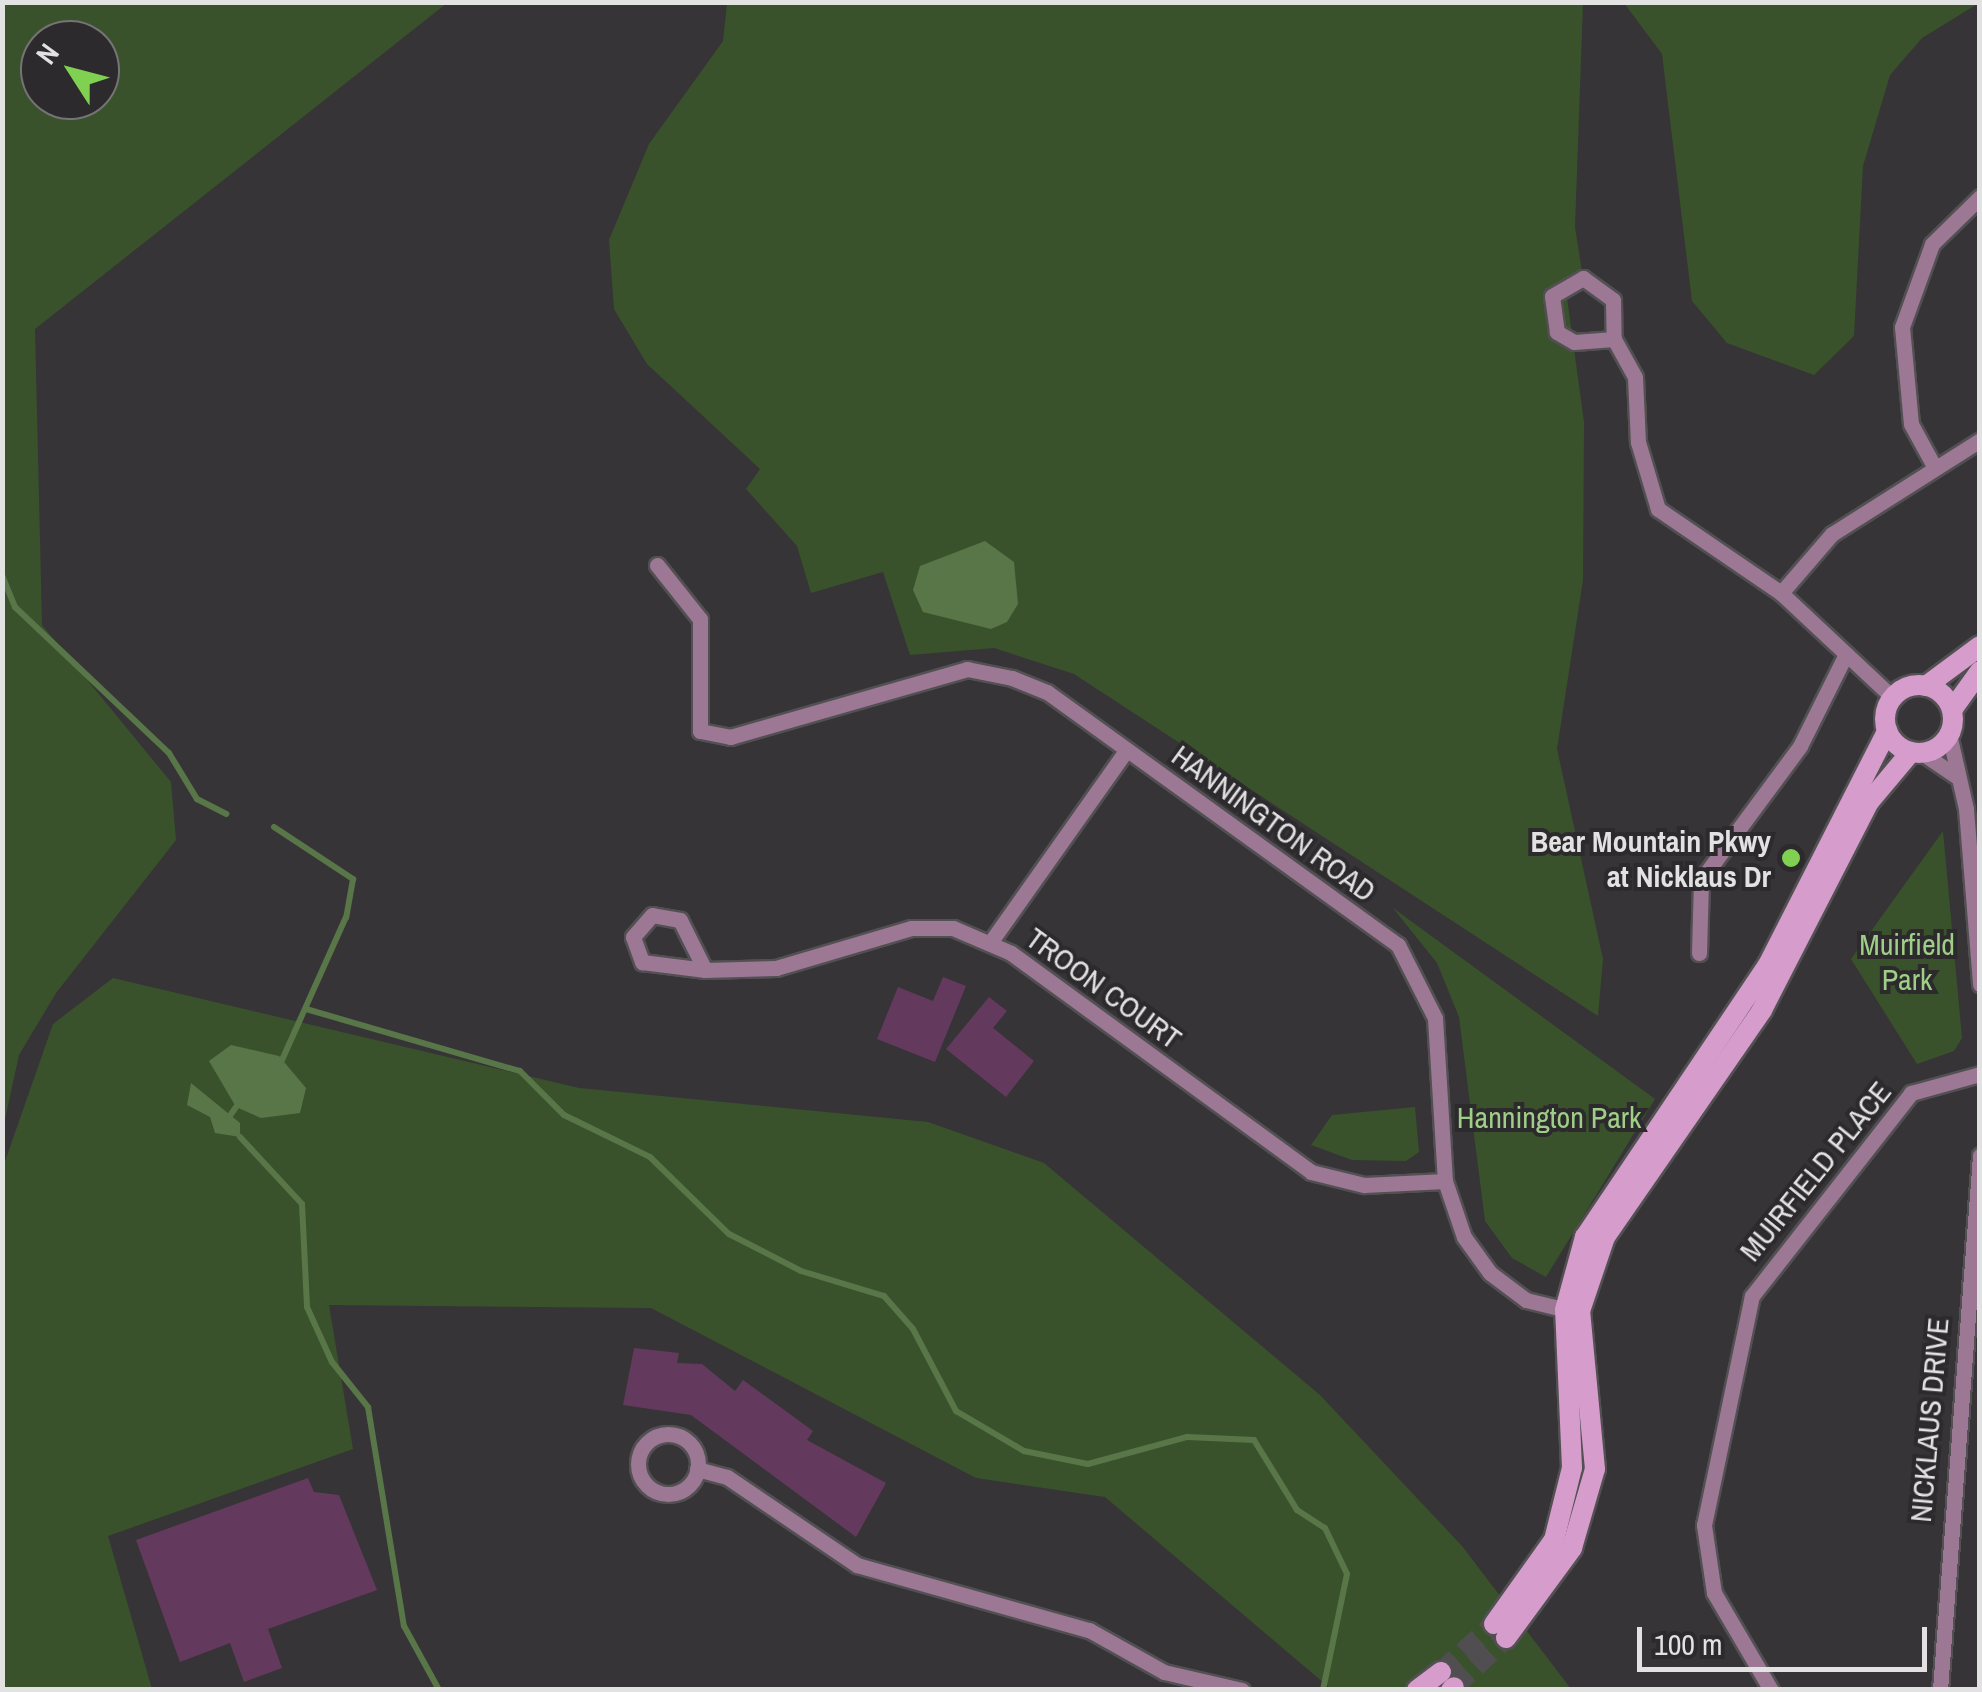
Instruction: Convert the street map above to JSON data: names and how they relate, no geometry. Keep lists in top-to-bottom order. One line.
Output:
{"streets":{"street":["HANNINGTON ROAD","TROON COURT","MUIRFIELD PLACE","NICKLAUS DRIVE"]},"crossings":[["HANNINGTON ROAD","TROON COURT"]],"parks":["Muirfield Park","Hannington Park"],"places":["Bear Mountain Pkwy at Nicklaus Dr"],"scale_bar":"100 m","north":"top left"}
